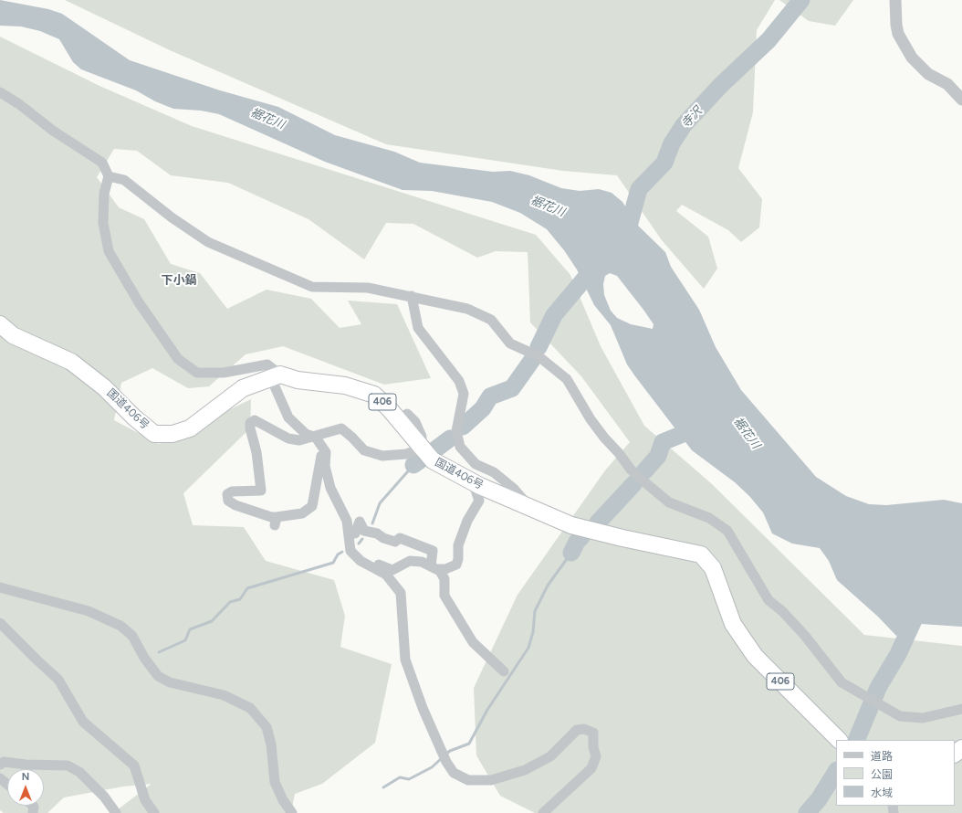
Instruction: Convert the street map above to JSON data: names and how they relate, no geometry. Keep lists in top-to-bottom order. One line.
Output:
{"streets":{"highway":["406","国道406号"]},"districts":["下小鍋"],"water":["寺沢","裾花川"],"legend":["道路","公園","水域"],"north":"top"}
